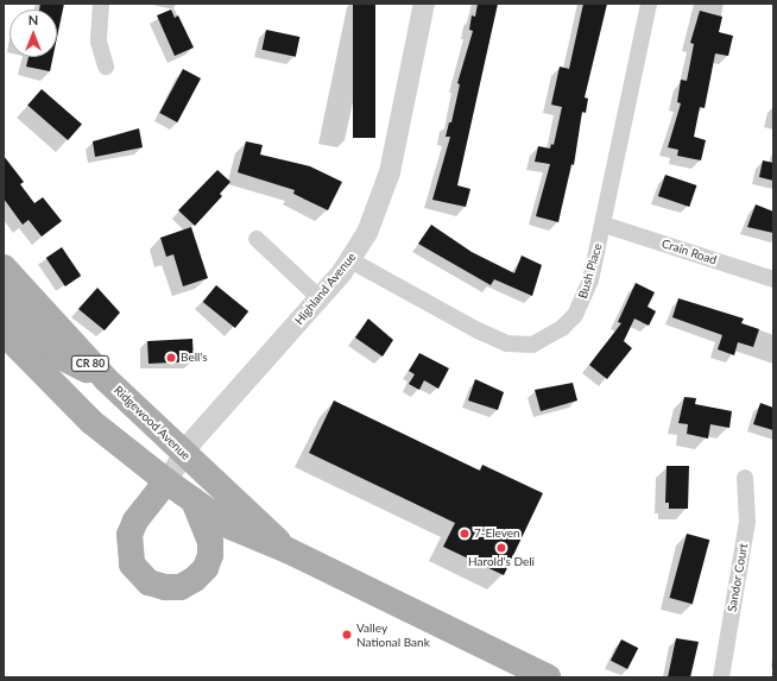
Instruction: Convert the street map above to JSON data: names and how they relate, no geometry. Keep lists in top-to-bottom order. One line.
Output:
{"streets":{"main road":["CR 80","Ridgewood Avenue"],"street":["Crain Road","Bush Place","Highland Avenue","Sandor Court"]},"crossings":[["Crain Road","Bush Place"],["Bush Place","Highland Avenue"],["Highland Avenue","Ridgewood Avenue"]],"places":["Bell's","7-Eleven","Harold's Deli","Valley National Bank"],"north":"top"}
